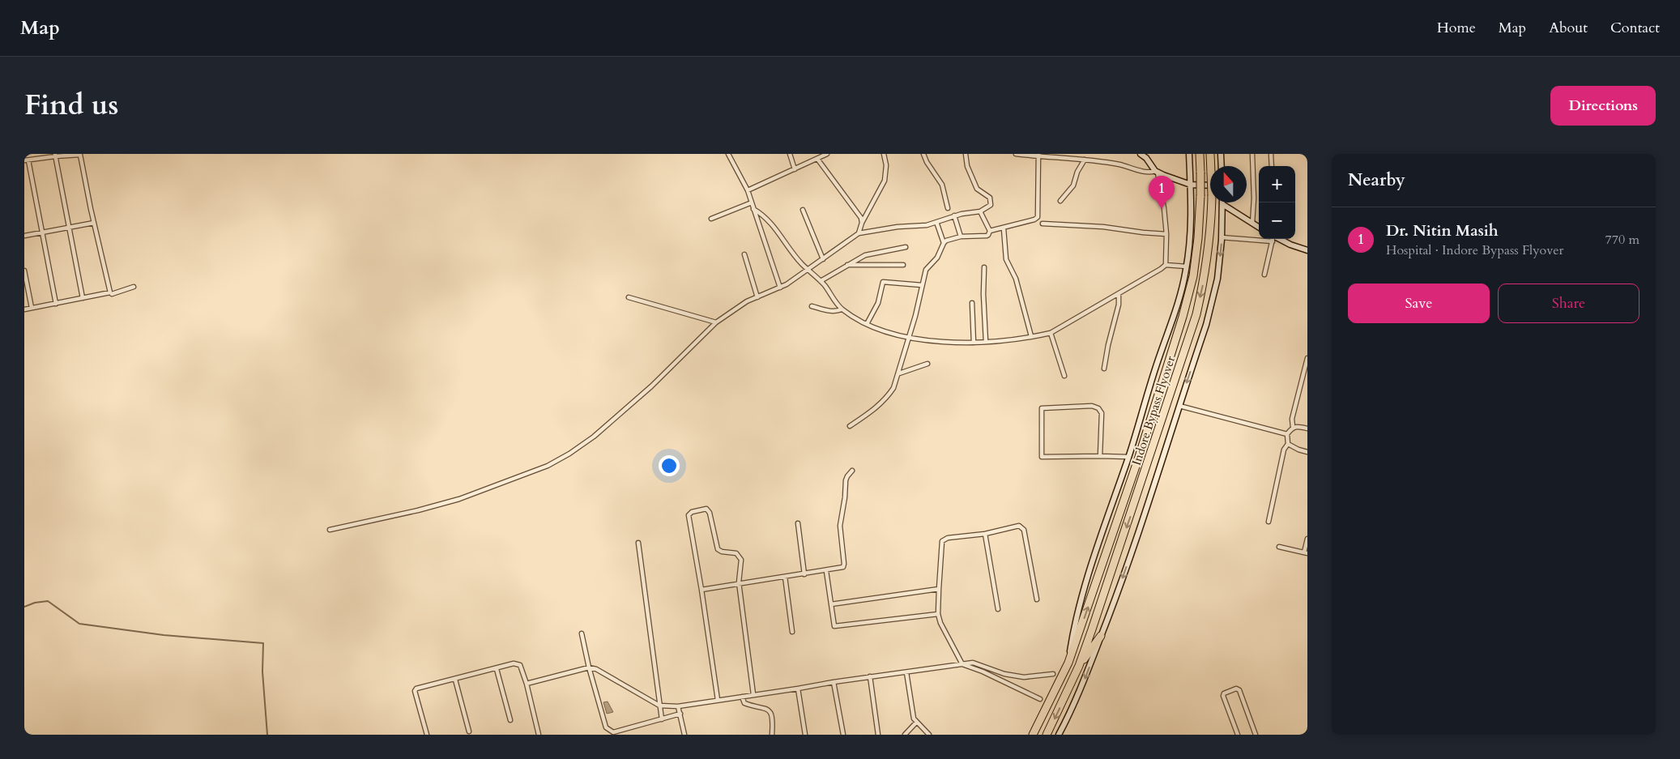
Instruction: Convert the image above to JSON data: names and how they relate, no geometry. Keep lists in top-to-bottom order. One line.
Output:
{"streets":{"highway":["Indore Bypass Flyover"]},"north":"top","page":{"header":"Map","nav":["Home","Map","About","Contact"],"title":"Find us","buttons":["Directions",["Save","Share"]],"heading":"Nearby","map_buttons":["+","−"],"pins":"1","list":[{"mark":"1","name":"Dr. Nitin Masih","note":"Hospital · Indore Bypass Flyover","value":"770 m"}]}}
